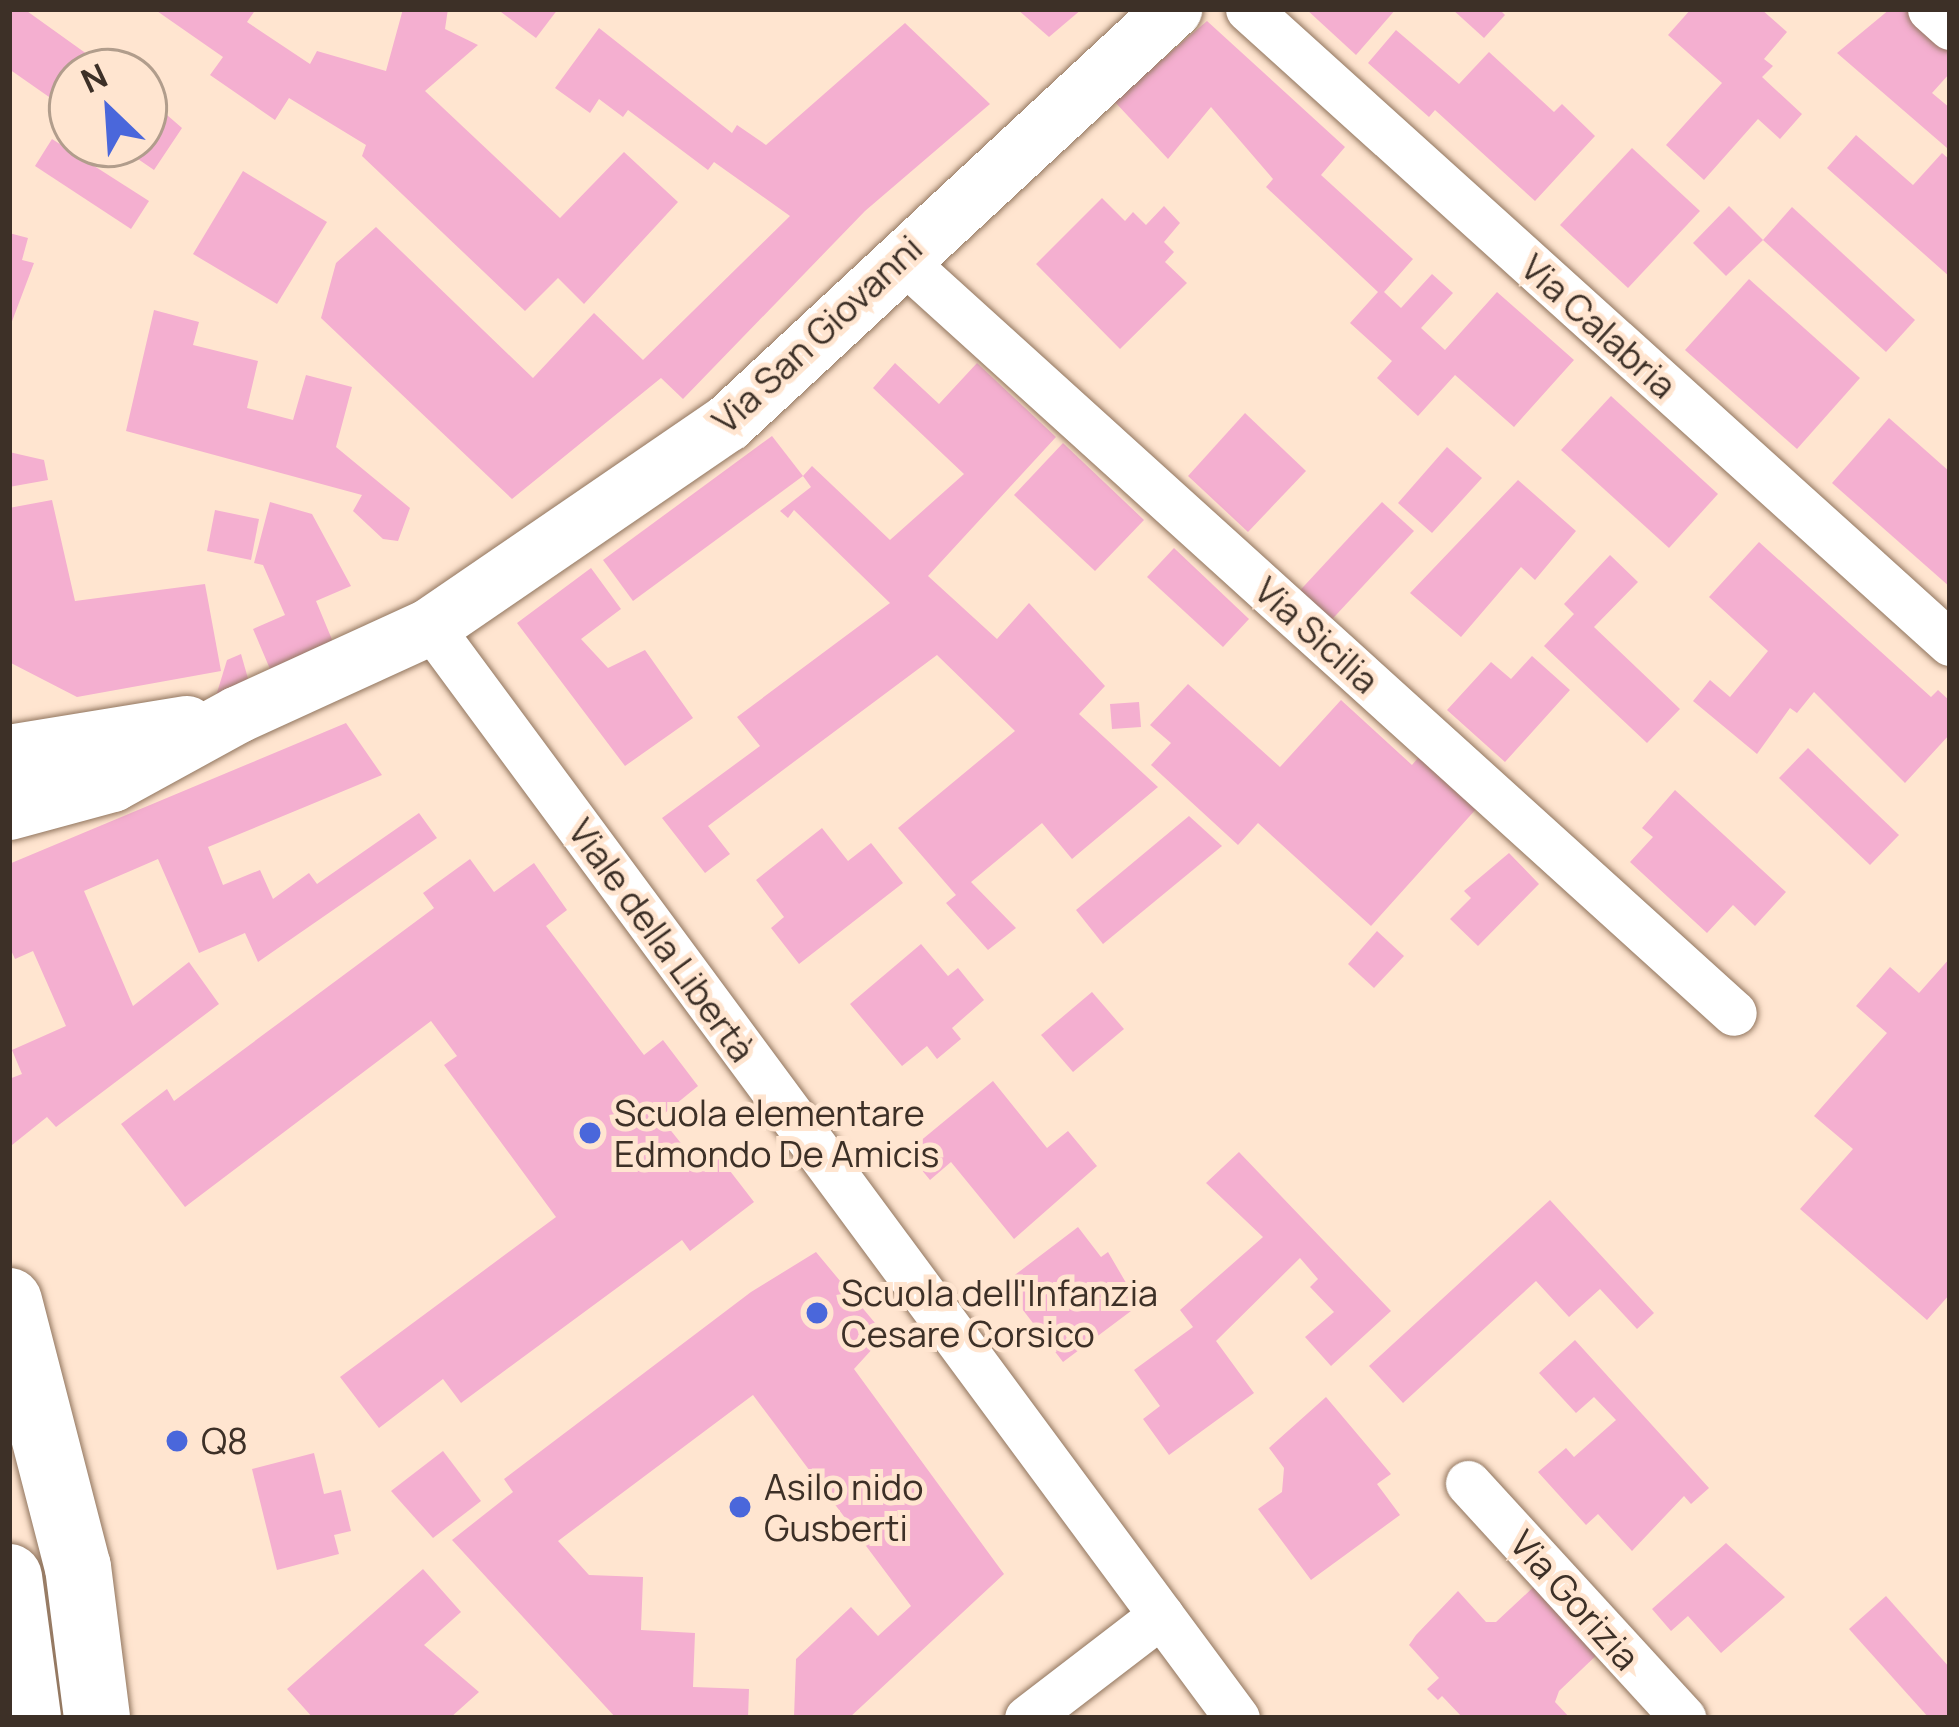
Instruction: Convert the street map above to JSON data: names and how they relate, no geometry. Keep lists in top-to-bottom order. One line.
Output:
{"streets":{"street":["Via Calabria","Via San Giovanni","Via Sicilia","Viale della Libertà","Via Gorizia"]},"crossings":[["Via San Giovanni","Via Sicilia"],["Via San Giovanni","Viale della Libertà"]],"places":["Scuola elementare Edmondo De Amicis","Scuola dell'Infanzia Cesare Corsico","Q8","Asilo nido Gusberti"],"north":"top left"}
